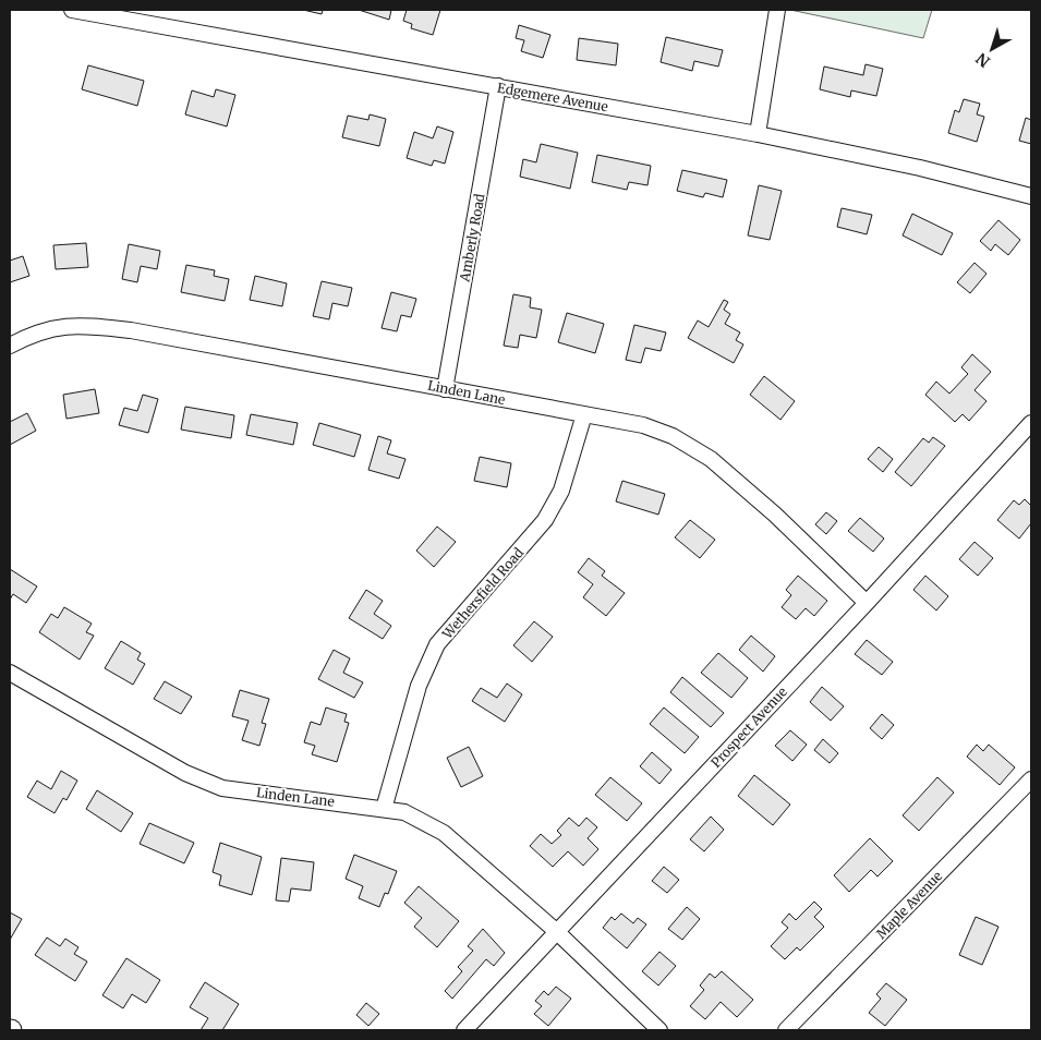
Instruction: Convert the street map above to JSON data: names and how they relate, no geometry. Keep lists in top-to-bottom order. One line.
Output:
{"streets":{"street":["Edgemere Avenue","Amberly Road","Linden Lane","Wethersfield Road","Prospect Avenue","Maple Avenue"]},"crossings":[["Edgemere Avenue","Amberly Road"],["Amberly Road","Linden Lane"],["Linden Lane","Wethersfield Road"],["Linden Lane","Prospect Avenue"]],"north":"bottom left"}
